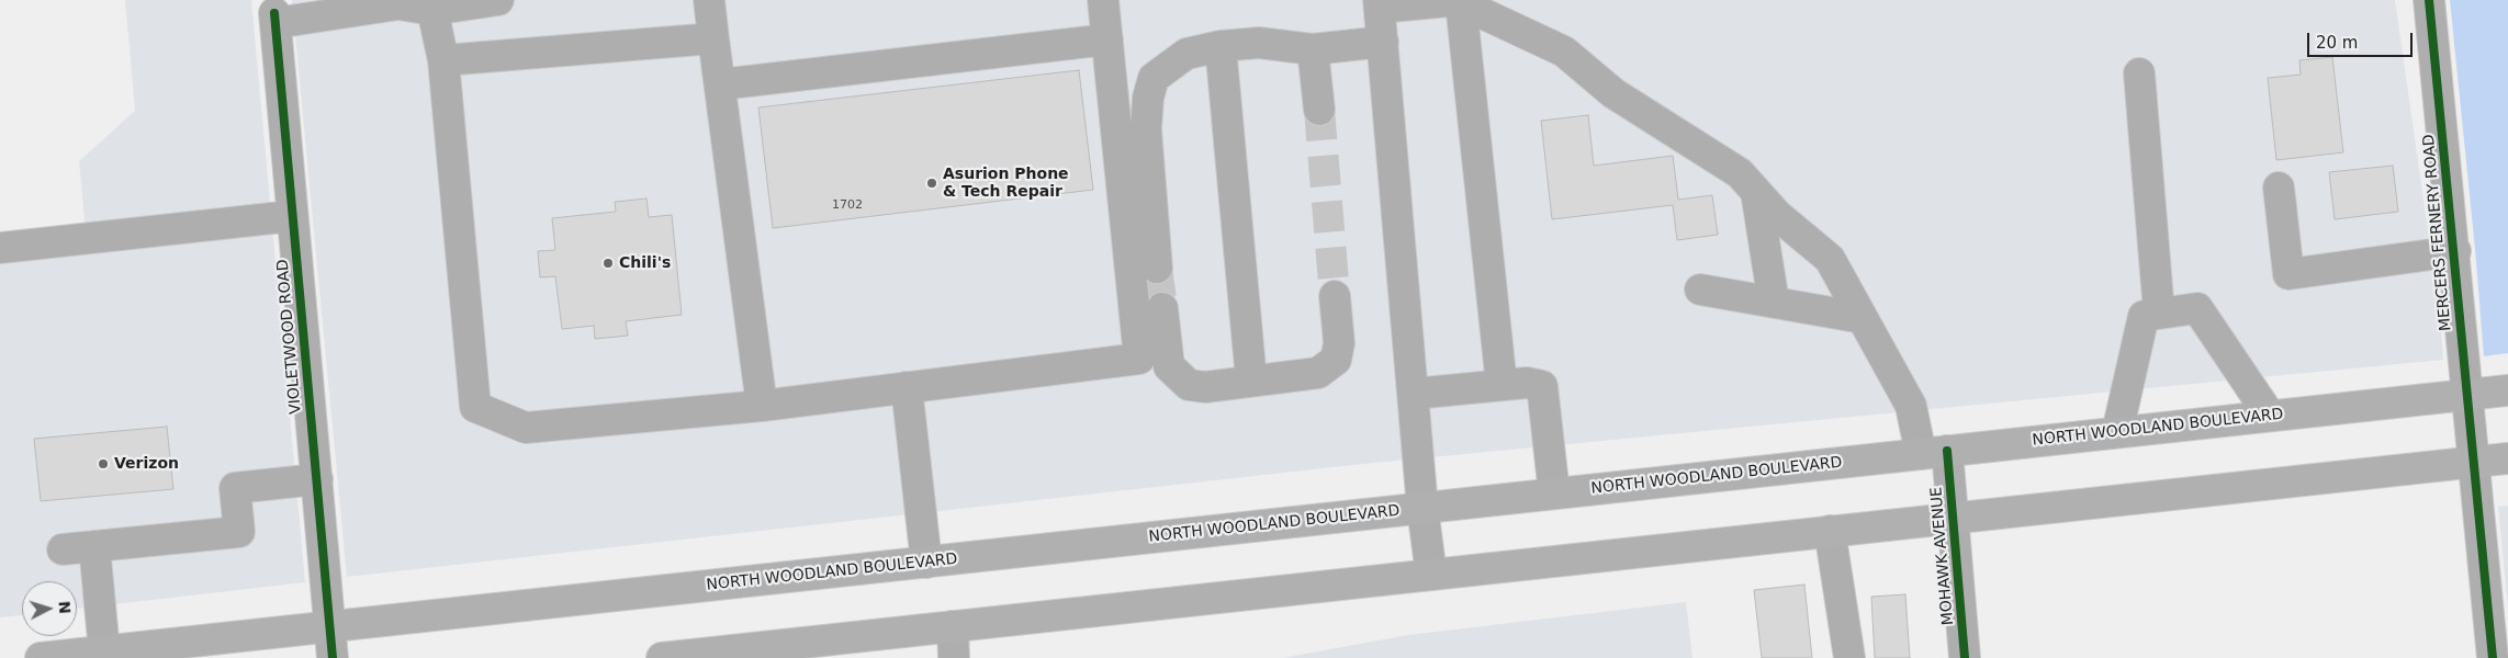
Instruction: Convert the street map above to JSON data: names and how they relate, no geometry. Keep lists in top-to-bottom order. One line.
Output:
{"streets":{"main road":["NORTH WOODLAND BOULEVARD"],"street":["MERCERS FERNERY ROAD","VIOLETWOOD ROAD","MOHAWK AVENUE"]},"crossings":[["MERCERS FERNERY ROAD","NORTH WOODLAND BOULEVARD"],["VIOLETWOOD ROAD","NORTH WOODLAND BOULEVARD"],["NORTH WOODLAND BOULEVARD","MOHAWK AVENUE"]],"places":["Asurion Phone & Tech Repair","Chili's","Verizon"],"house_numbers":["1702"],"scale_bar":"20 m","north":"right"}
